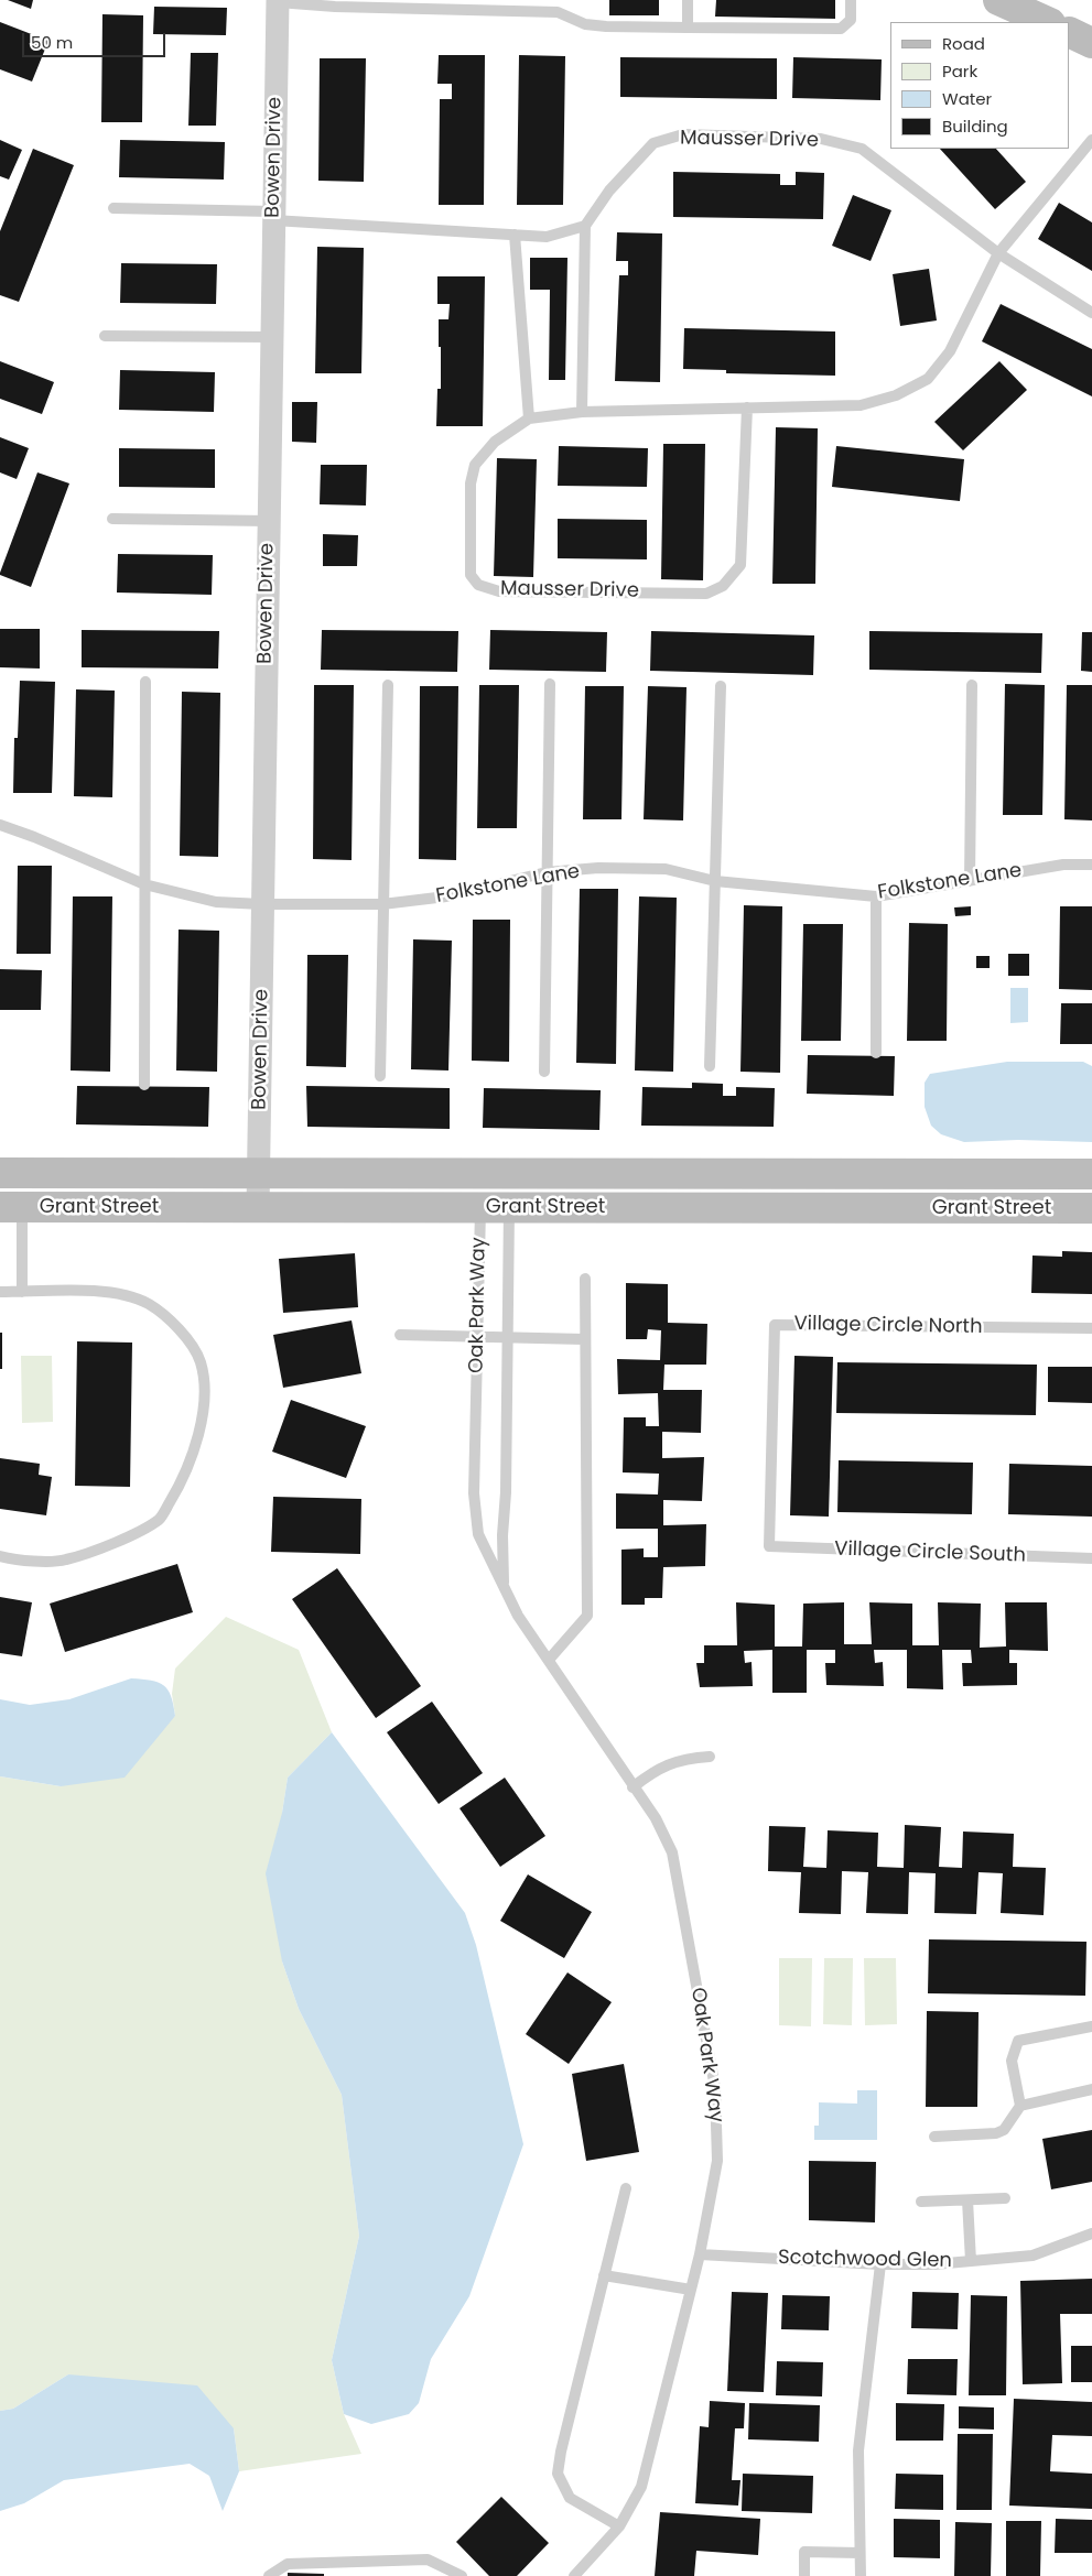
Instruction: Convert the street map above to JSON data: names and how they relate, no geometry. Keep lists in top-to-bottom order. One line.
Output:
{"streets":{"street":["Bowen Drive","Grant Street","Oak Park Way"],"lane":["Mausser Drive","Folkstone Lane","Village Circle North","Village Circle South","Scotchwood Glen"]},"crossings":[["Bowen Drive","Folkstone Lane"],["Bowen Drive","Grant Street"],["Grant Street","Oak Park Way"],["Oak Park Way","Scotchwood Glen"],["Village Circle North","Village Circle South"]],"legend":["Road","Park","Water","Building"],"scale_bar":"50 m"}
